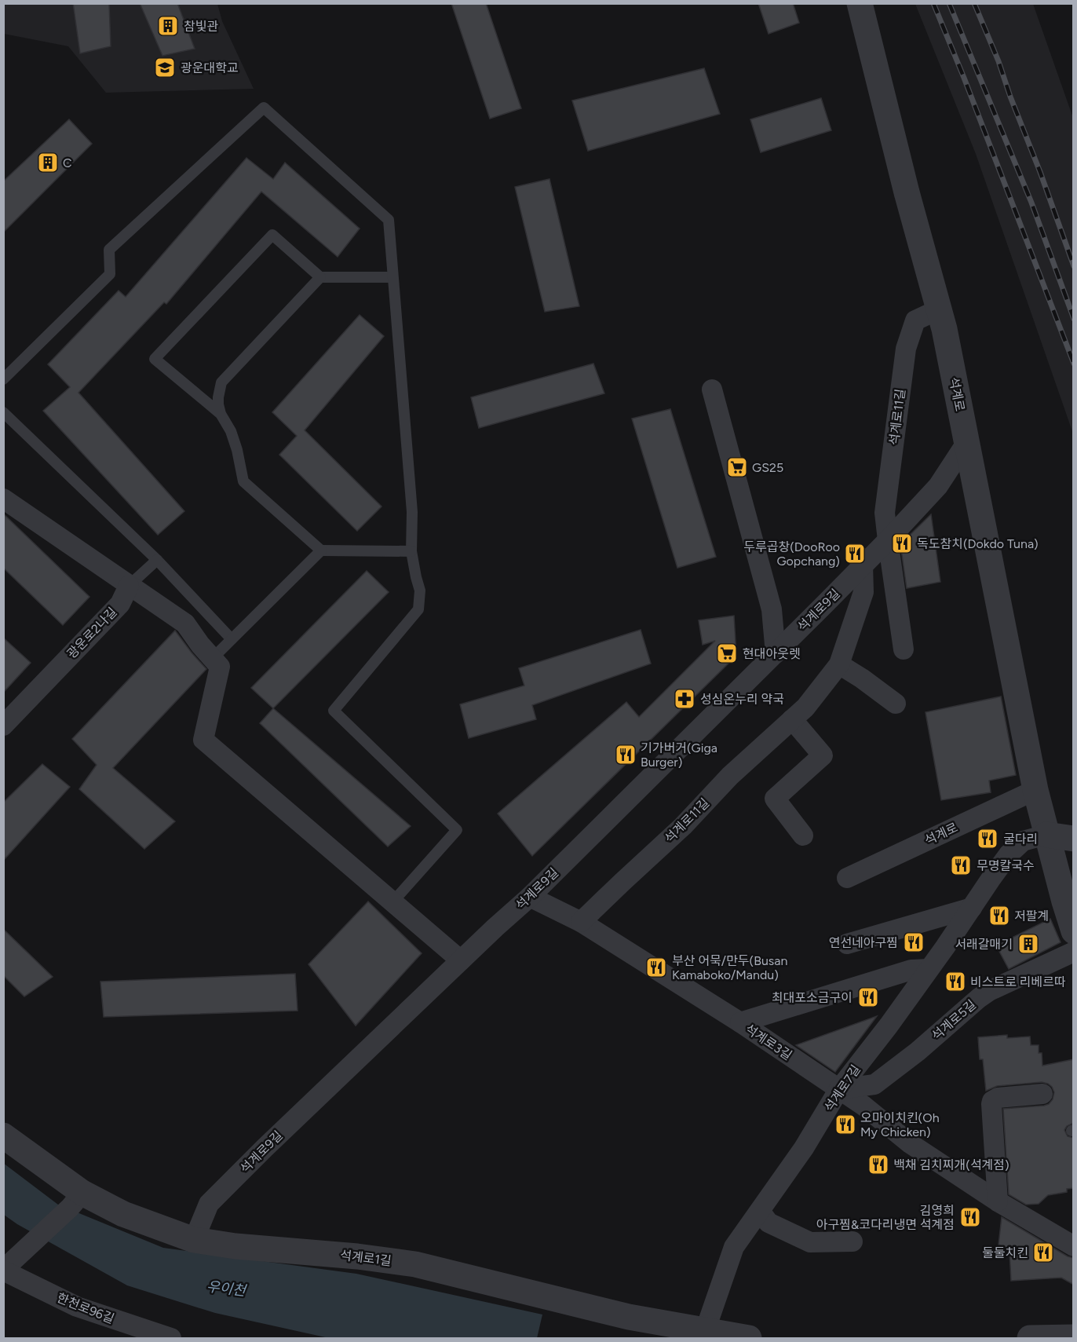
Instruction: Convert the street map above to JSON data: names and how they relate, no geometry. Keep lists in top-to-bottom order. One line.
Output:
{"streets":{"street":["석계로","석계로11길","석계로9길","광운로2나길","석계로5길","석계로3길","석계로7길","석계로1길","한천로96길"]},"crossings":[["석계로","석계로11길"],["석계로","석계로9길"],["석계로","석계로7길"],["석계로11길","석계로9길"],["석계로11길","석계로3길"],["석계로9길","석계로3길"],["석계로9길","석계로1길"],["석계로5길","석계로3길"],["석계로5길","석계로7길"],["석계로3길","석계로7길"],["석계로7길","석계로1길"]],"water":["우이천"],"places":{"building":["참빛관","C","서래갈매기"],"school or university":["광운대학교"],"supermarket":["GS25","현대아웃렛"],"restaurant":["독도참치(Dokdo Tuna)","두루곱창(DooRoo Gopchang)","기가버거(Giga Burger)","굴다리","무명칼국수","저팔계","연선네아구찜","부산 어묵/만두(Busan Kamaboko/Mandu)","비스트로 리베르따","최대포소금구이","오마이치킨(Oh My Chicken)","백채 김치찌개(석계점)","김영희 아구찜&코다리냉면 석계점","둘둘치킨"],"pharmacy":["성심온누리 약국"]}}
